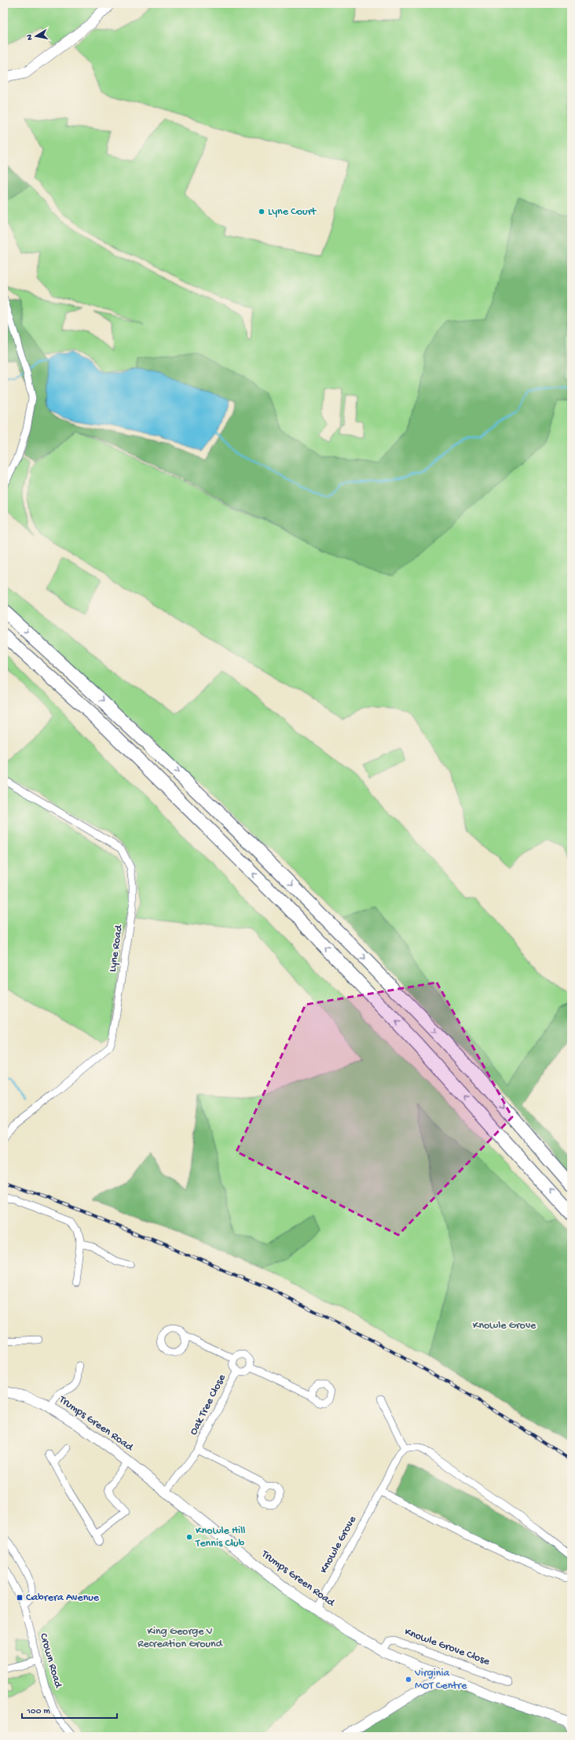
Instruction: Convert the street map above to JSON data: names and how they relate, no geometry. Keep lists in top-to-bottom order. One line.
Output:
{"streets":{"street":["Lyne Road","Oak Tree Close","Trumps Green Road","Knowle Grove","Knowle Grove Close","Crown Road"]},"crossings":[["Oak Tree Close","Trumps Green Road"],["Trumps Green Road","Knowle Grove"],["Trumps Green Road","Knowle Grove Close"]],"parks":["Knowle Grove","King George V Recreation Ground"],"places":{"other":["Lyne Court","Knowle Hill Tennis Club","Virginia MOT Centre"],"transit":["Cabrera Avenue"]},"scale_bar":"100 m","north":"left"}
